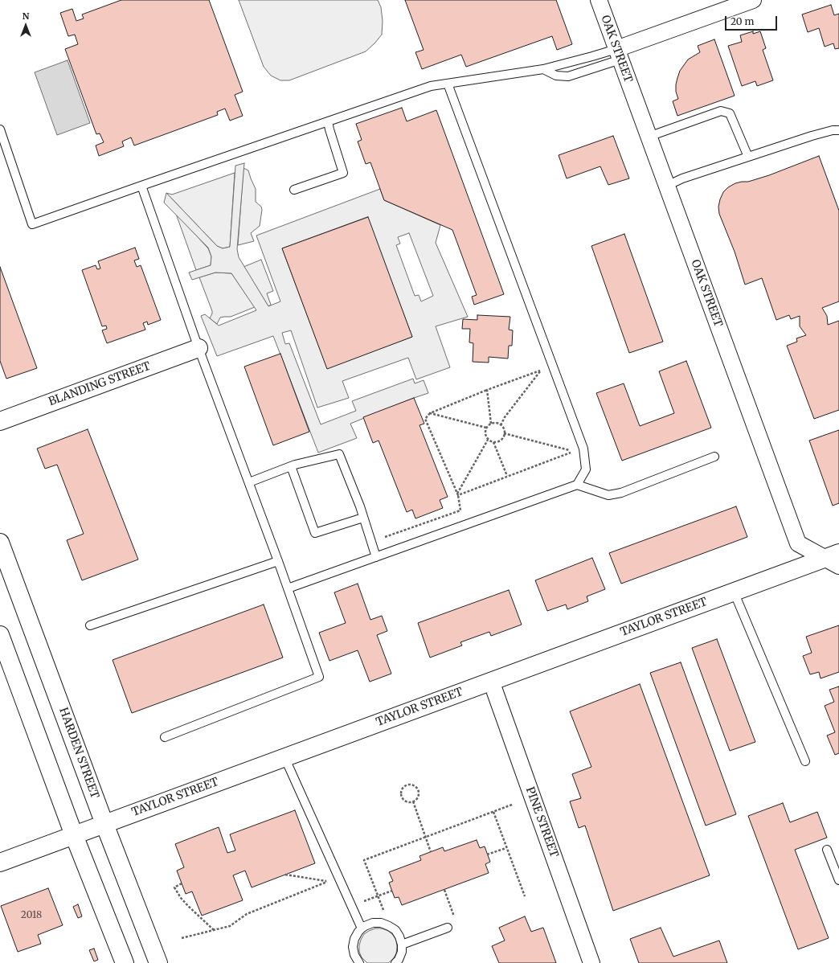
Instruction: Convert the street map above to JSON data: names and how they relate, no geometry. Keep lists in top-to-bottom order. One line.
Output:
{"streets":{"main road":["BLANDING STREET","TAYLOR STREET","HARDEN STREET"],"street":["OAK STREET","PINE STREET"]},"crossings":[["OAK STREET","TAYLOR STREET"],["TAYLOR STREET","HARDEN STREET"],["TAYLOR STREET","PINE STREET"]],"house_numbers":["2018"],"scale_bar":"20 m","north":"top"}
